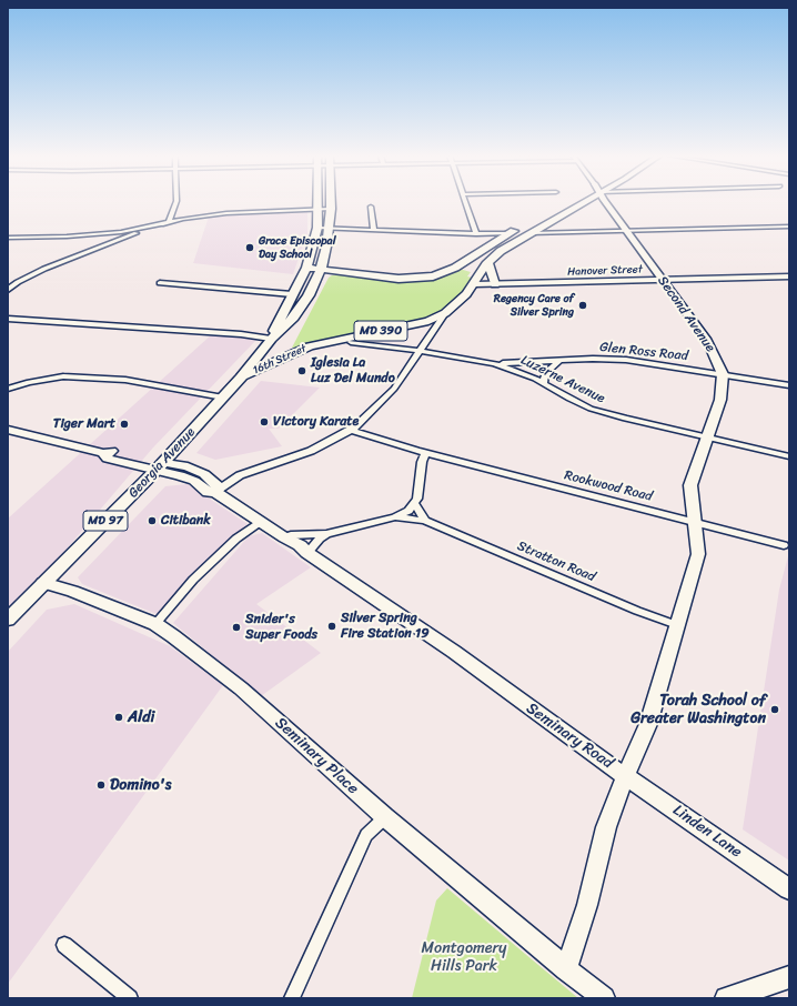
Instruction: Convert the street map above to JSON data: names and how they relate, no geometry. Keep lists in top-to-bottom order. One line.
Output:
{"streets":{"main road":["MD 390","16th Street","Georgia Avenue","MD 97"],"street":["Hanover Street","Second Avenue","Glen Ross Road","Luzerne Avenue","Rookwood Road","Stratton Road","Seminary Road","Seminary Place","Linden Lane"]},"crossings":[["Hanover Street","Second Avenue"],["Hanover Street","16th Street"],["Second Avenue","Glen Ross Road"],["Second Avenue","Luzerne Avenue"],["Second Avenue","Rookwood Road"],["Second Avenue","Stratton Road"],["Second Avenue","Seminary Road"],["Second Avenue","Linden Lane"],["Glen Ross Road","Luzerne Avenue"],["16th Street","Georgia Avenue"],["Georgia Avenue","Seminary Road"],["Georgia Avenue","Seminary Place"],["Seminary Road","Seminary Place"],["Seminary Road","Linden Lane"]],"parks":["Montgomery Hills Park"],"places":["Grace Episcopal Day School","Regency Care of Silver Spring","Iglesia La Luz Del Mundo","Victory Karate","Tiger Mart","Citibank","Silver Spring Fire Station 19","Snider's Super Foods","Torah School of Greater Washington","Aldi","Domino's"]}
